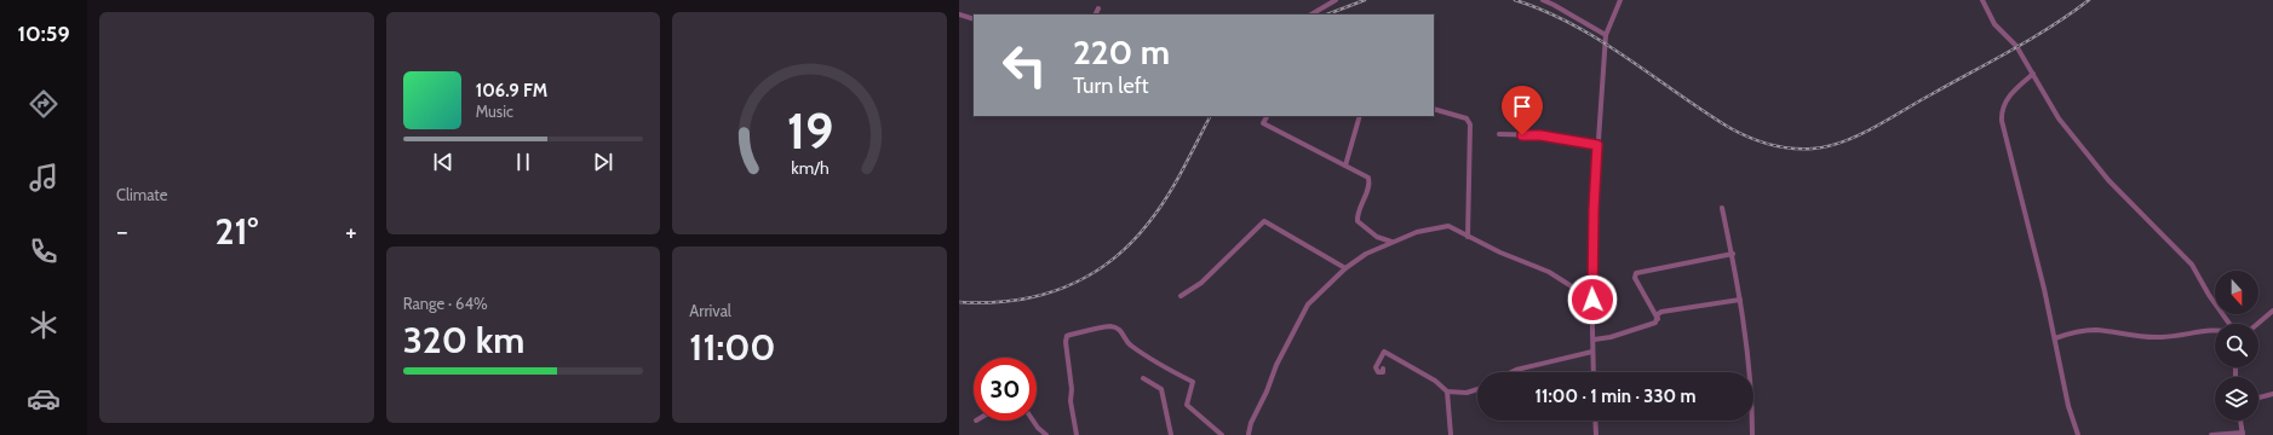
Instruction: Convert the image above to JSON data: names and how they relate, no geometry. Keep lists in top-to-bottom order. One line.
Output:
{"north":"bottom","page":{"tabs":"10:59","tile":["Climate",["Range · 64%","320 km"],["Arrival","11:00"]],"turn":["220 m","Turn left"],"song":["106.9 FM","Music"],"heat":["−","21°","+"],"limit":"30","trip":"11:00 · 1 min · 330 m","gauge":["19","km/h"]}}
